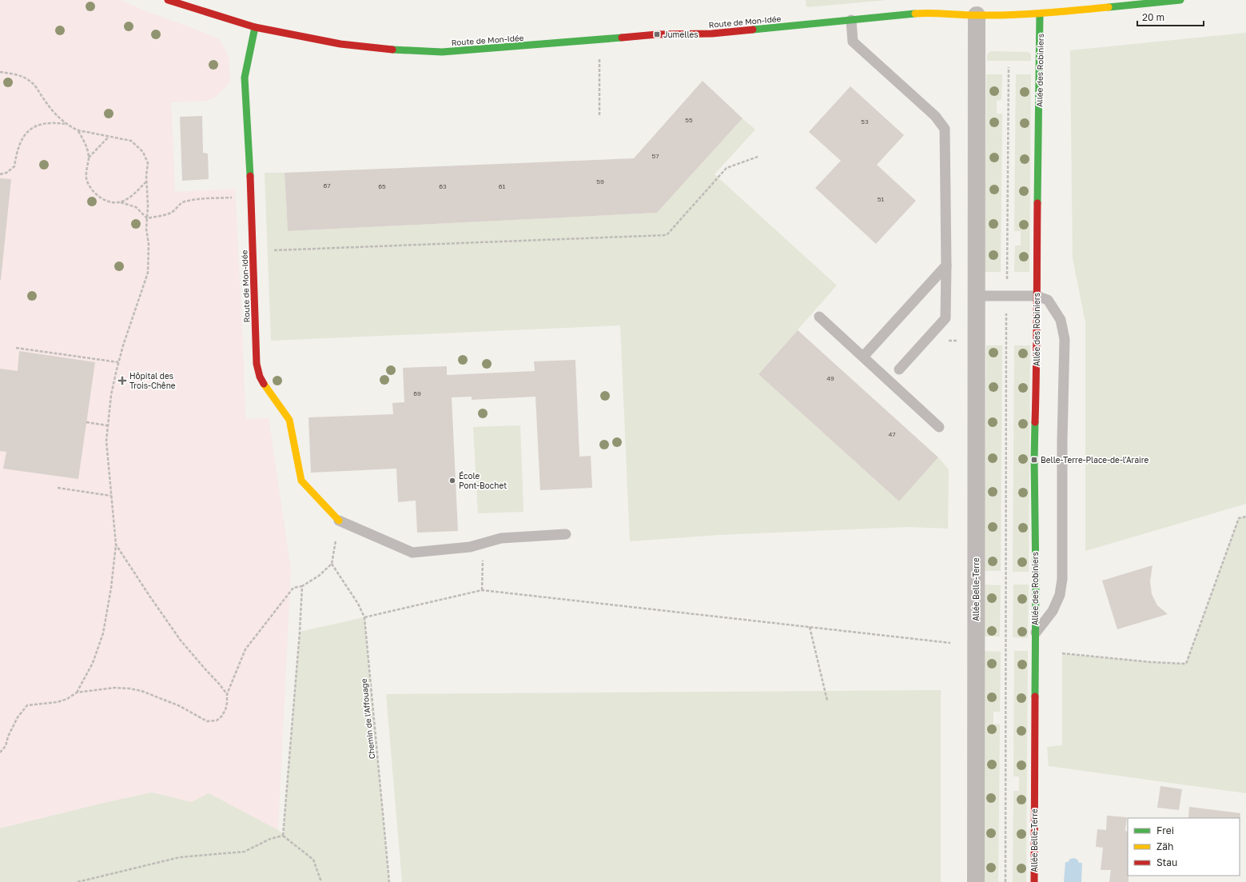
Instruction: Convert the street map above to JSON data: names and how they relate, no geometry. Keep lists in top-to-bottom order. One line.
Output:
{"streets":{"street":["Route de Mon-Idée","Allée des Robiniers","Allée Belle-Terre"],"path":["Chemin de l'Affouage"]},"crossings":[["Route de Mon-Idée","Allée des Robiniers"],["Allée des Robiniers","Allée Belle-Terre"]],"places":{"transit":["Jumelles","Belle-Terre-Place-de-l'Araire"],"health":["Hôpital des Trois-Chêne"],"other":["École Pont-Bochet"]},"house_numbers":["55","53","57","59","67","65","63","61","51","49","69","47"],"legend":["Frei","Zäh","Stau"],"scale_bar":"20 m"}
